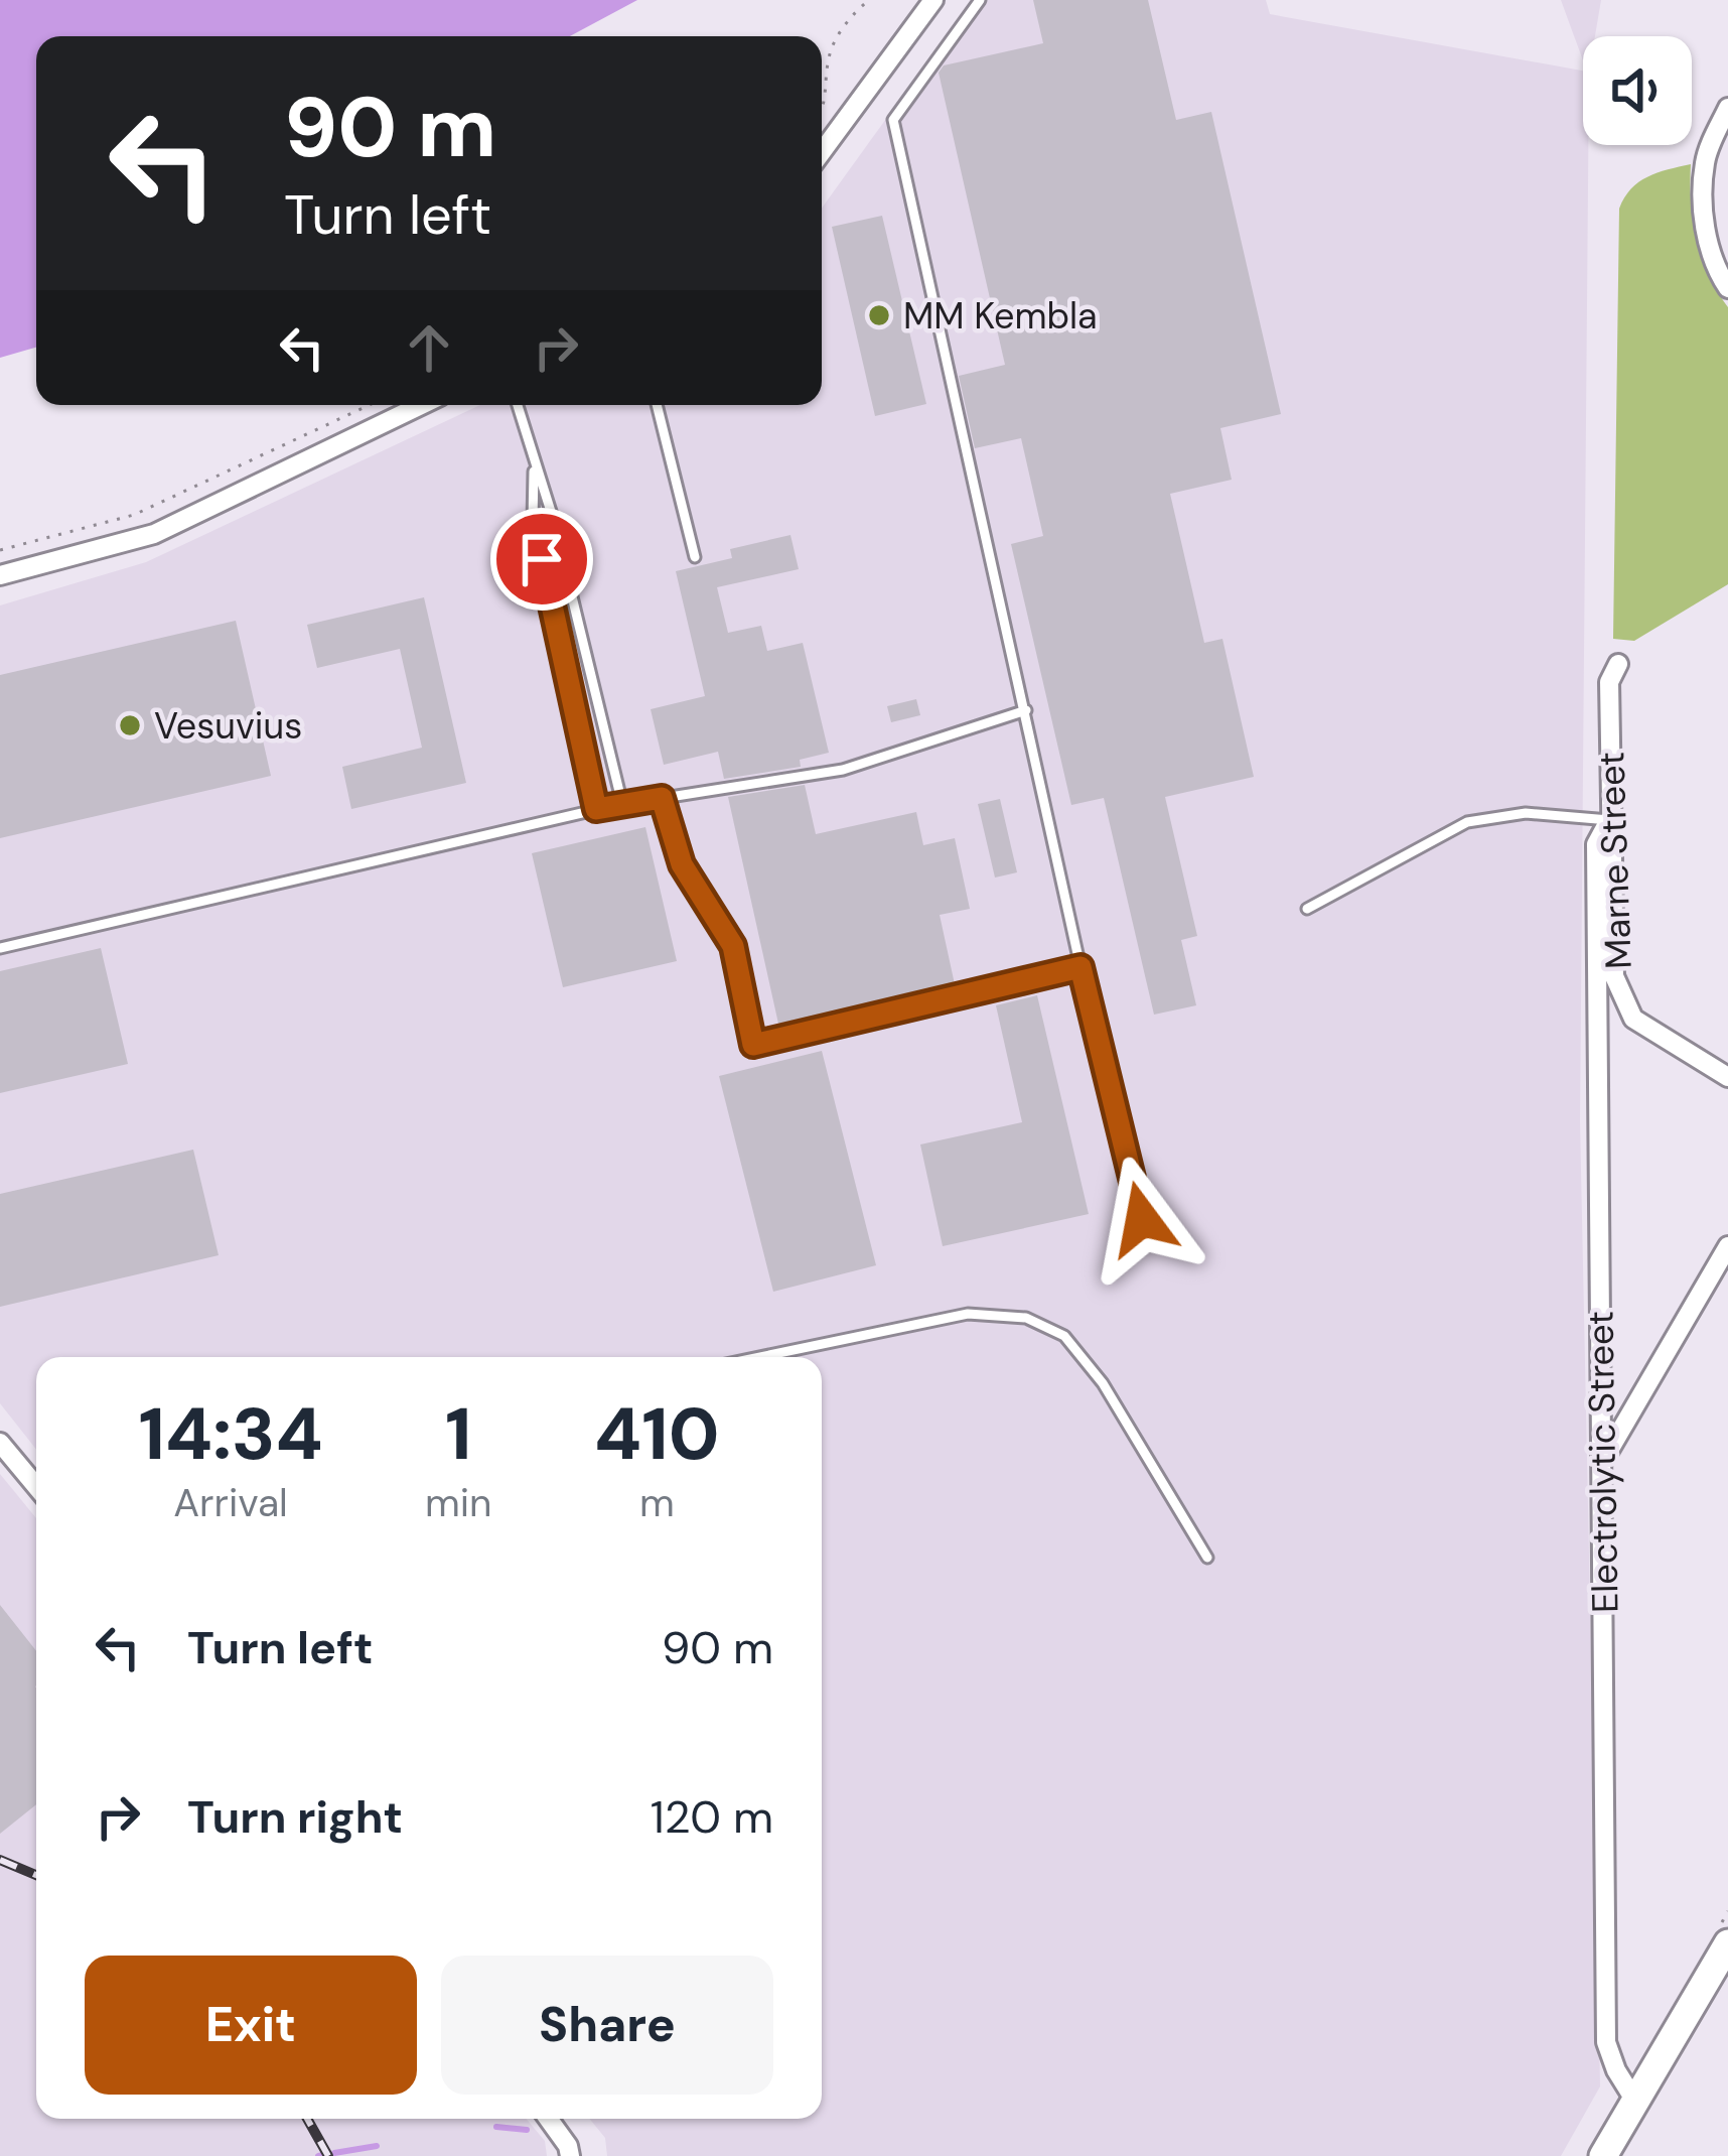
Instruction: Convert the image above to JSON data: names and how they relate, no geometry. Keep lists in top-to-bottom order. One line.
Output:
{"streets":{"street":["Marne Street","Electrolytic Street"]},"crossings":[["Marne Street","Electrolytic Street"]],"places":["MM Kembla","Vesuvius"],"page":{"turn":["90 m","Turn left"],"eta":["14:34","Arrival","1","min","410","m"],"list":[{"name":"Turn left","value":"90 m"},{"name":"Turn right","value":"120 m"}],"buttons":["Exit","Share"]}}
